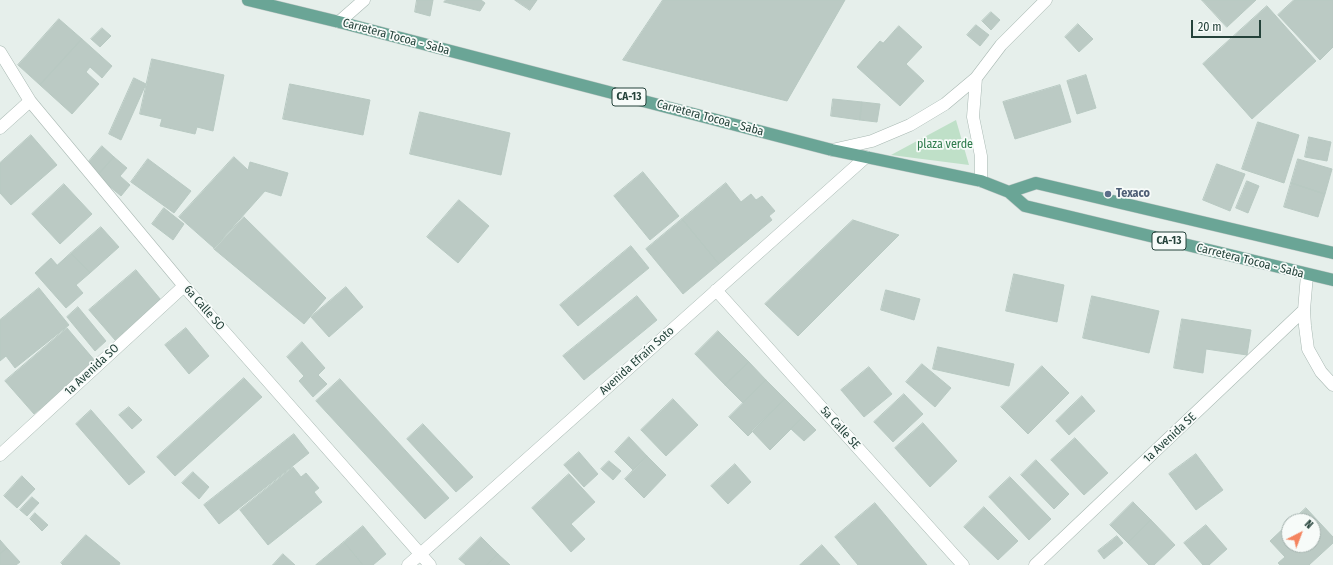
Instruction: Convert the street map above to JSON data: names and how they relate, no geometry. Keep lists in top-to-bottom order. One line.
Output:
{"streets":{"main road":["Carretera Tocoa - Saba","CA-13"],"street":["6a Calle SO","Avenida Efraín Soto","1a Avenida SO","5a Calle SE","1a Avenida SE"]},"crossings":[["Carretera Tocoa - Saba","CA-13"],["Carretera Tocoa - Saba","Avenida Efraín Soto"],["6a Calle SO","Avenida Efraín Soto"],["6a Calle SO","1a Avenida SO"],["Avenida Efraín Soto","5a Calle SE"]],"parks":["plaza verde"],"places":["Texaco"],"scale_bar":"20 m","north":"top right"}
